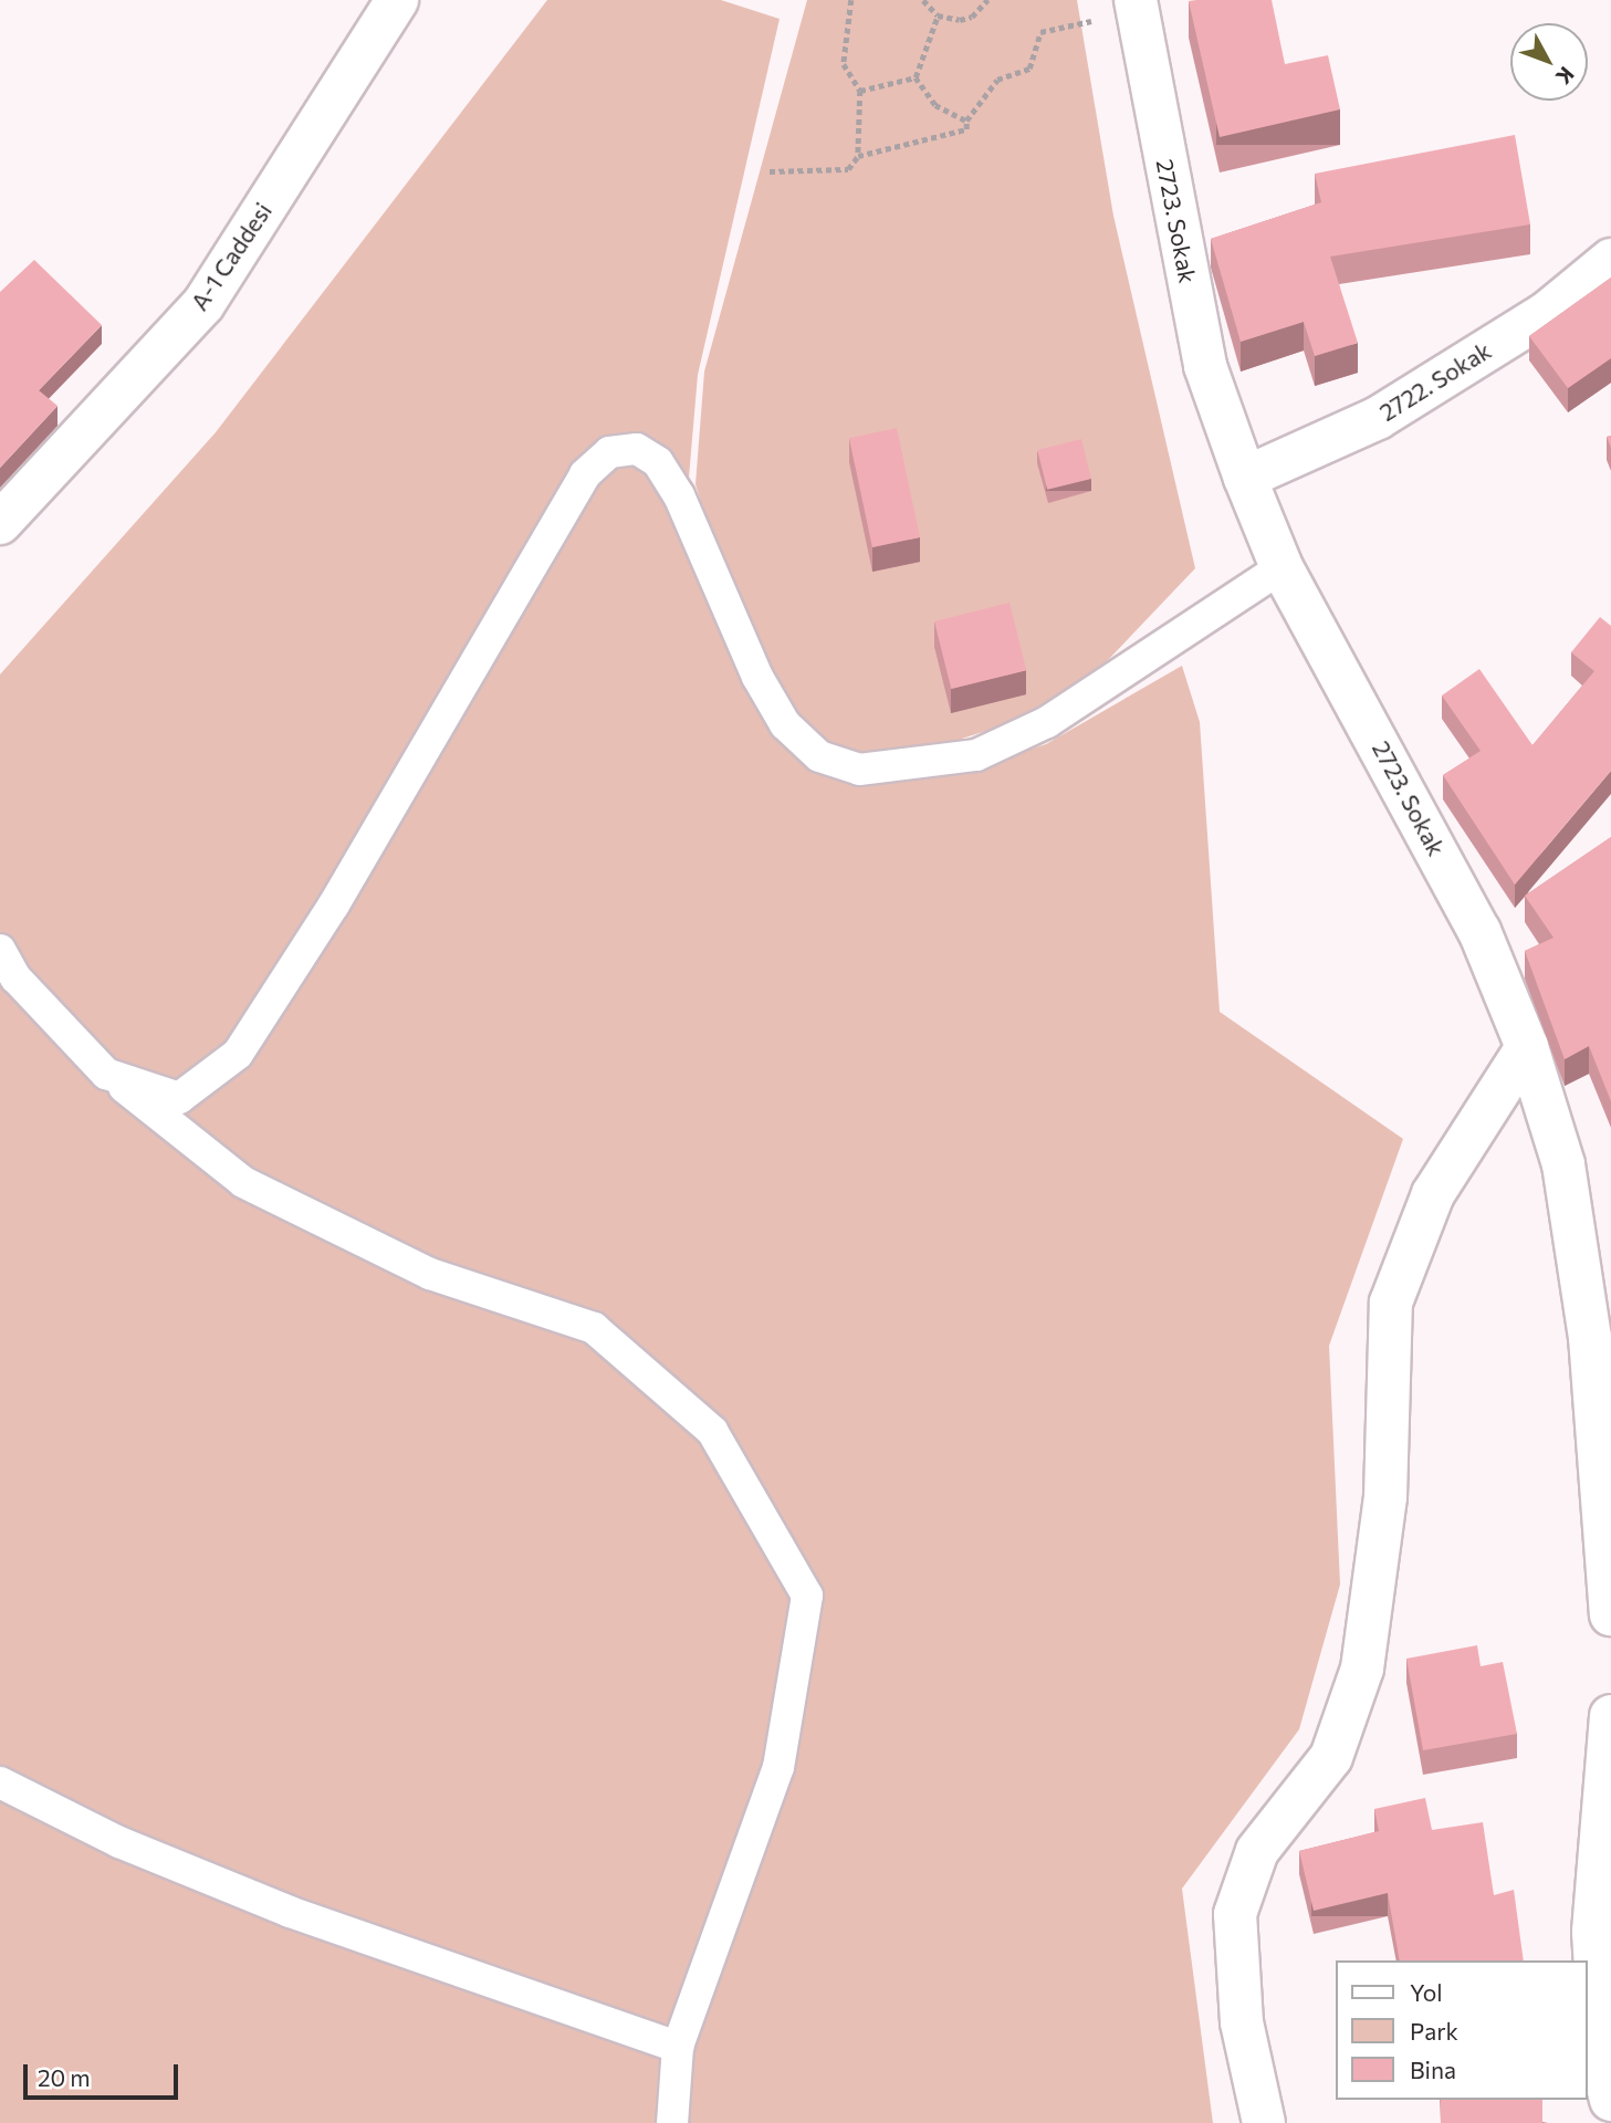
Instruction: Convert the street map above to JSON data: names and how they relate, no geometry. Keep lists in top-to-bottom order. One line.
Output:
{"streets":{"street":["2723. Sokak","A-1 Caddesi","2722. Sokak"]},"crossings":[["2723. Sokak","2722. Sokak"]],"legend":["Yol","Park","Bina"],"scale_bar":"20 m","north":"bottom right"}
